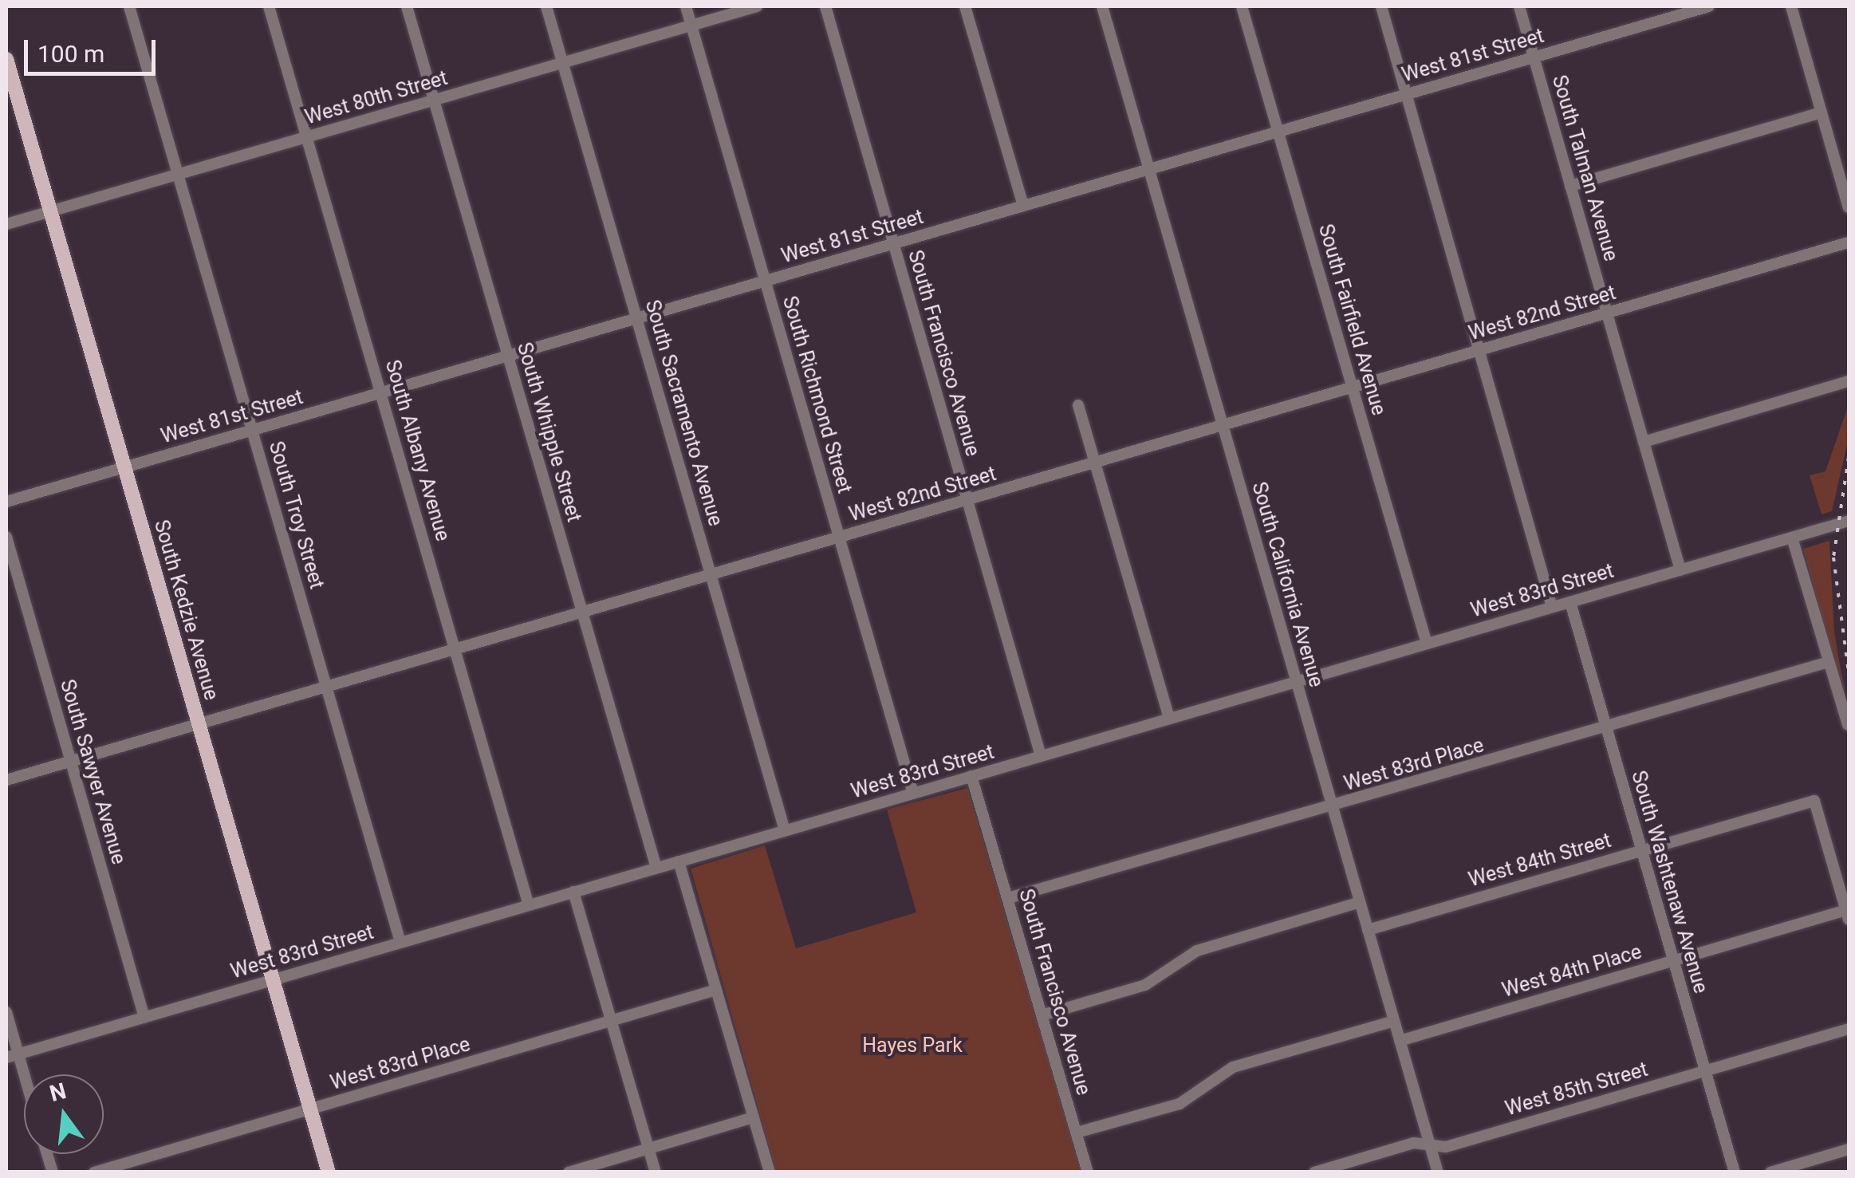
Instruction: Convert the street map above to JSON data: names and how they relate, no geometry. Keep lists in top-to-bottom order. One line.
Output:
{"streets":{"main road":["South Kedzie Avenue"],"street":["West 81st Street","West 80th Street","South Talman Avenue","West 82nd Street","South Fairfield Avenue","South Francisco Avenue","South Richmond Street","South Sacramento Avenue","South Whipple Street","South Albany Avenue","South Troy Street","South California Avenue","West 83rd Street","West 83rd Place","South Sawyer Avenue","West 84th Street","South Washtenaw Avenue","West 84th Place","West 85th Street"]},"crossings":[["West 81st Street","South Talman Avenue"],["West 81st Street","South Fairfield Avenue"],["West 81st Street","South Francisco Avenue"],["West 81st Street","South Richmond Street"],["West 81st Street","South Sacramento Avenue"],["West 81st Street","South Whipple Street"],["West 81st Street","South Albany Avenue"],["West 81st Street","South Troy Street"],["West 81st Street","South California Avenue"],["West 81st Street","South Kedzie Avenue"],["West 80th Street","South Richmond Street"],["West 80th Street","South Sacramento Avenue"],["West 80th Street","South Whipple Street"],["West 80th Street","South Albany Avenue"],["West 80th Street","South Troy Street"],["West 80th Street","South Kedzie Avenue"],["South Talman Avenue","West 82nd Street"],["South Talman Avenue","West 83rd Street"],["West 82nd Street","South Fairfield Avenue"],["West 82nd Street","South Francisco Avenue"],["West 82nd Street","South Richmond Street"],["West 82nd Street","South Sacramento Avenue"],["West 82nd Street","South Whipple Street"],["West 82nd Street","South Albany Avenue"],["West 82nd Street","South Troy Street"],["West 82nd Street","South California Avenue"],["West 82nd Street","South Kedzie Avenue"],["West 82nd Street","South Sawyer Avenue"],["South Fairfield Avenue","West 83rd Street"],["South Francisco Avenue","West 83rd Street"],["South Francisco Avenue","West 83rd Place"],["South Richmond Street","West 83rd Street"],["South Sacramento Avenue","West 83rd Street"],["South Whipple Street","West 83rd Street"],["South Albany Avenue","West 83rd Street"],["South Troy Street","West 83rd Street"],["South California Avenue","West 83rd Street"],["South California Avenue","West 83rd Place"],["South California Avenue","West 84th Street"],["South California Avenue","West 84th Place"],["South California Avenue","West 85th Street"],["West 83rd Street","South Kedzie Avenue"],["West 83rd Street","South Sawyer Avenue"],["West 83rd Street","South Washtenaw Avenue"],["South Kedzie Avenue","West 83rd Place"],["West 83rd Place","South Washtenaw Avenue"],["West 84th Street","South Washtenaw Avenue"],["West 84th Street","West 84th Place"],["South Washtenaw Avenue","West 84th Place"],["South Washtenaw Avenue","West 85th Street"]],"parks":["Hayes Park"],"scale_bar":"100 m","north":"top"}
